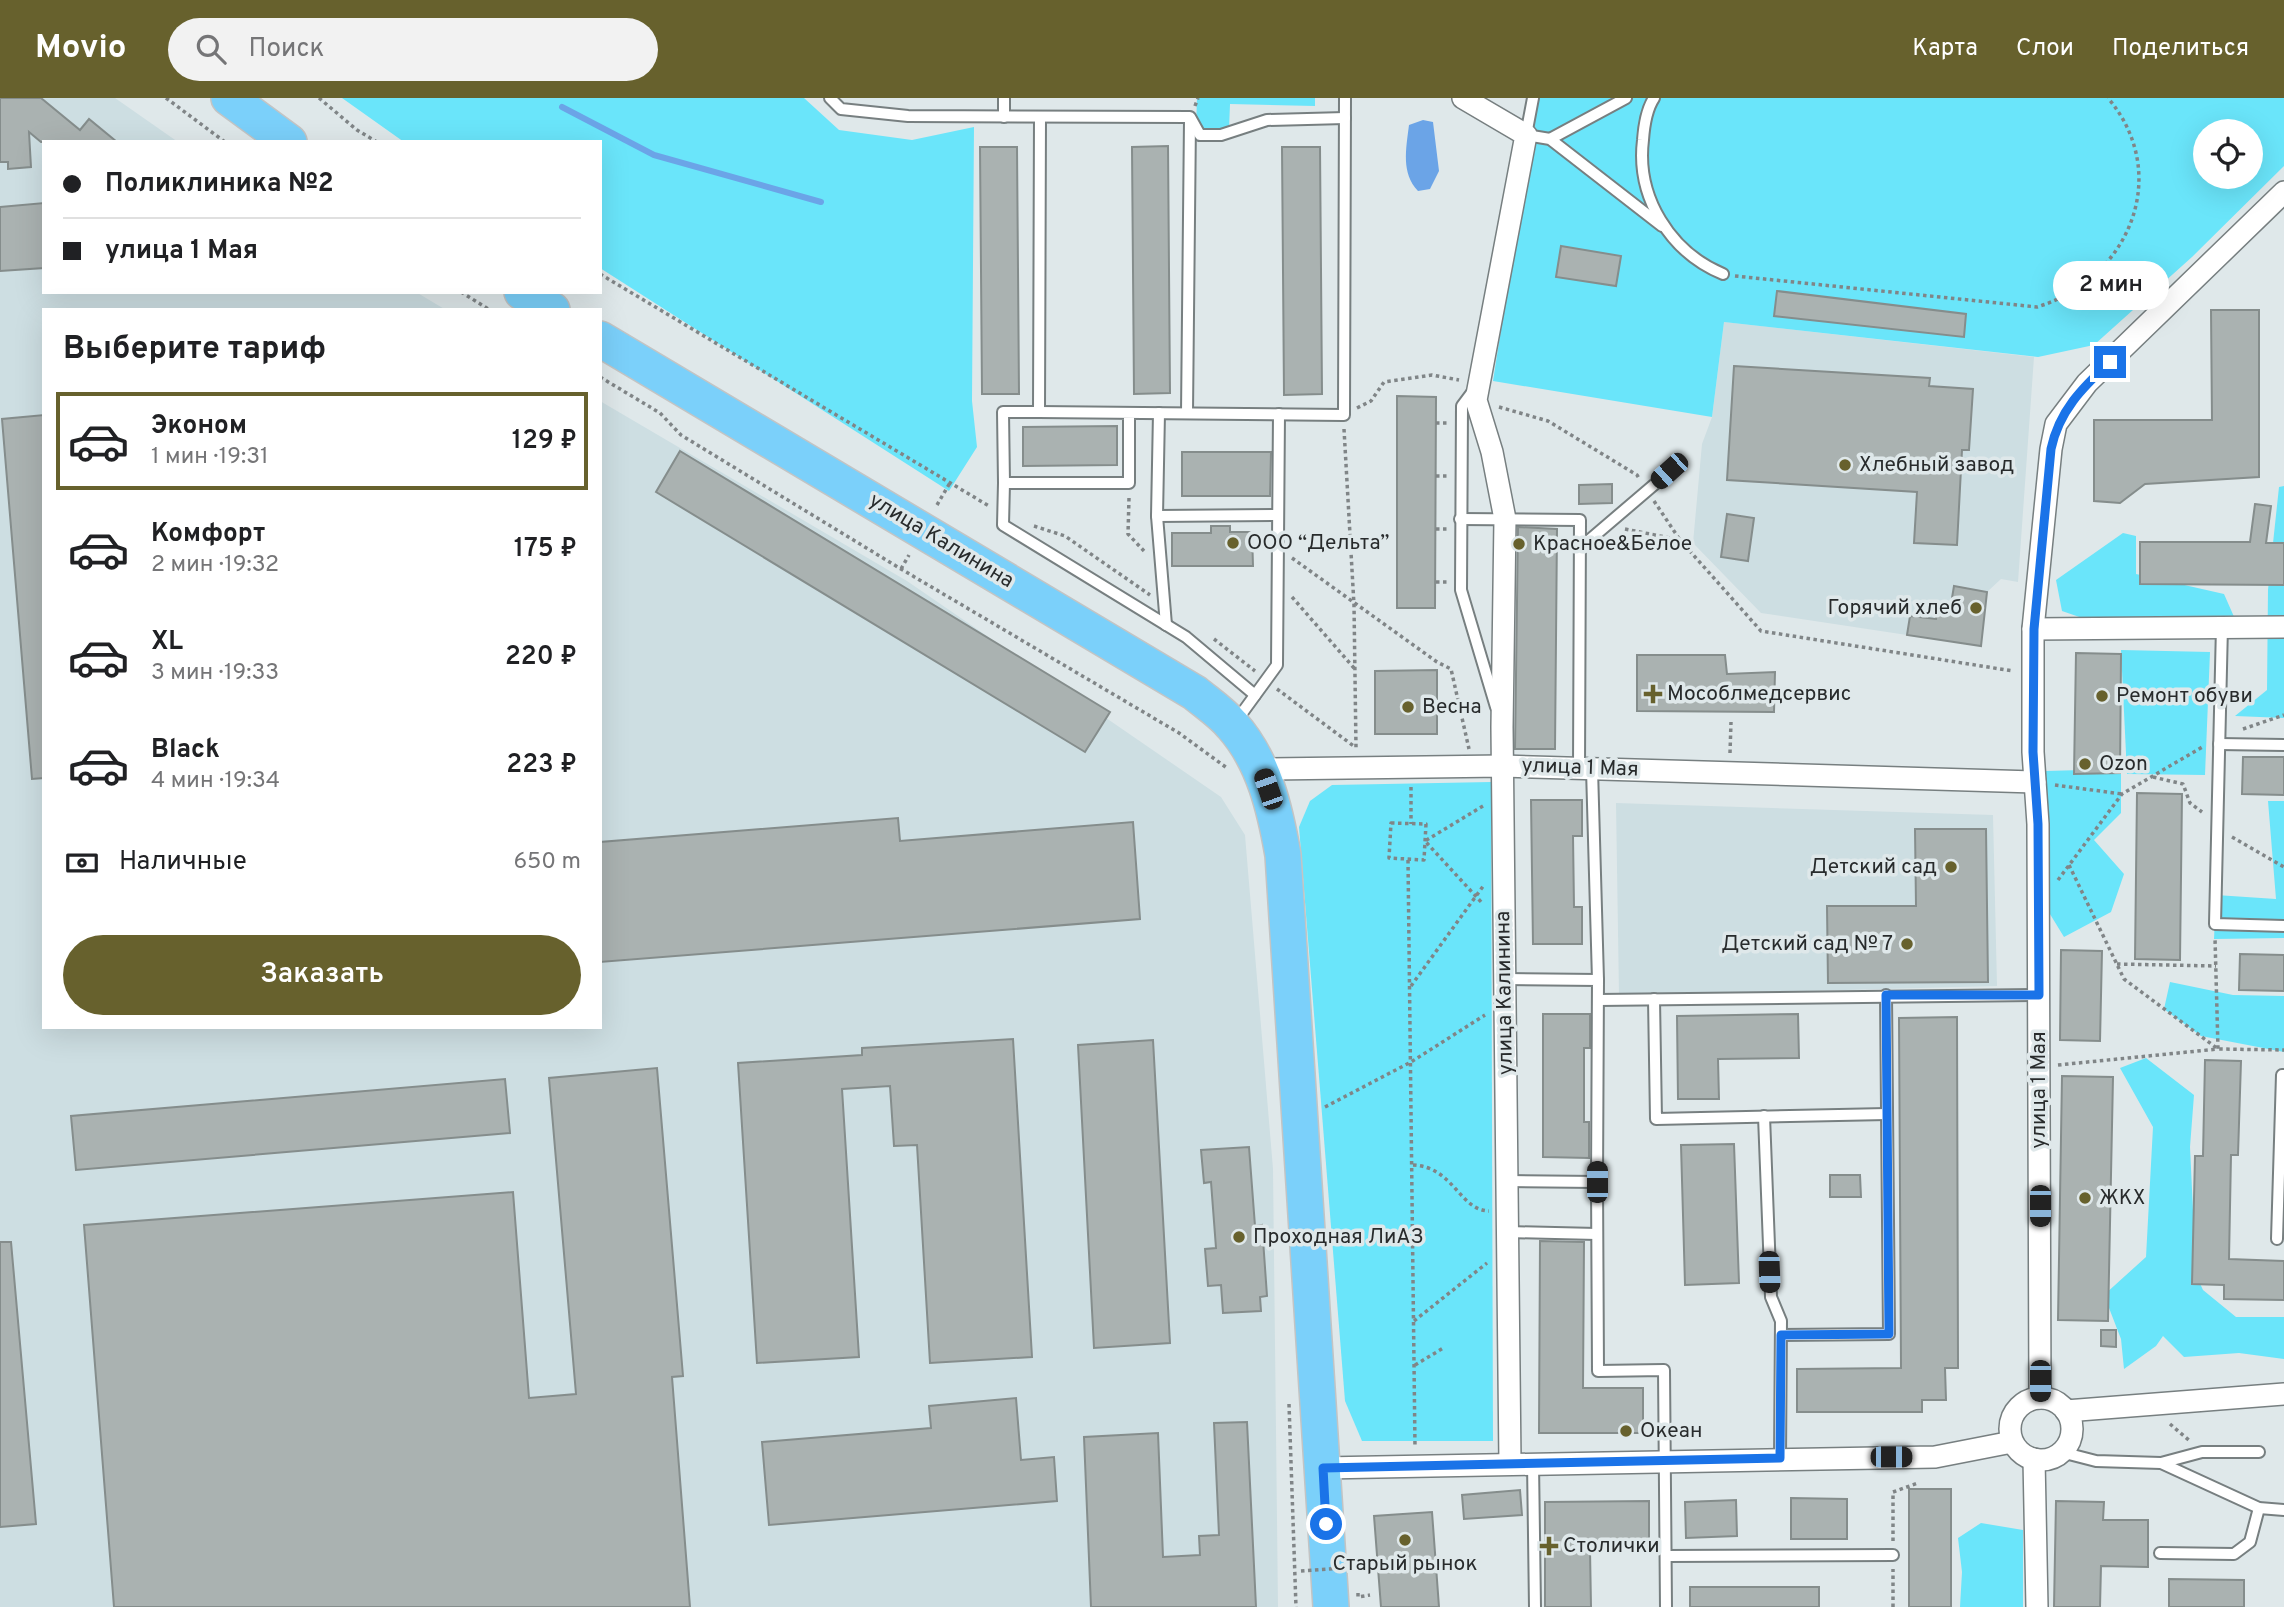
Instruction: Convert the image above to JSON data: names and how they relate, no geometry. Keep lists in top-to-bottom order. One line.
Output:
{"streets":{"highway":["улица Калинина"],"street":["улица 1 Мая"]},"crossings":[["улица Калинина","улица 1 Мая"]],"places":{"other":["Хлебный завод","ООО “Дельта”","Красное&Белое","Горячий хлеб","Ремонт обуви","Весна","Ozon","Детский сад","Детский сад № 7","ЖКХ","Проходная ЛиАЗ","Океан","Старый рынок"],"health":["Мособлмедсервис","Столички"]},"page":{"header":"Movio","search":"Поиск","nav":["Карта","Слои","Поделиться"],"banner":["Поликлиника №2","улица 1 Мая"],"bubble":"2 мин","heading":"Выберите тариф","list":[{"name":"Эконом","note":"1 мин · 19:31","value":"129 ₽"},{"name":"Комфорт","note":"2 мин · 19:32","value":"175 ₽"},{"name":"XL","note":"3 мин · 19:33","value":"220 ₽"},{"name":"Black","note":"4 мин · 19:34","value":"223 ₽"}],"pay":["Наличные","650 m"],"buttons":"Заказать"}}
